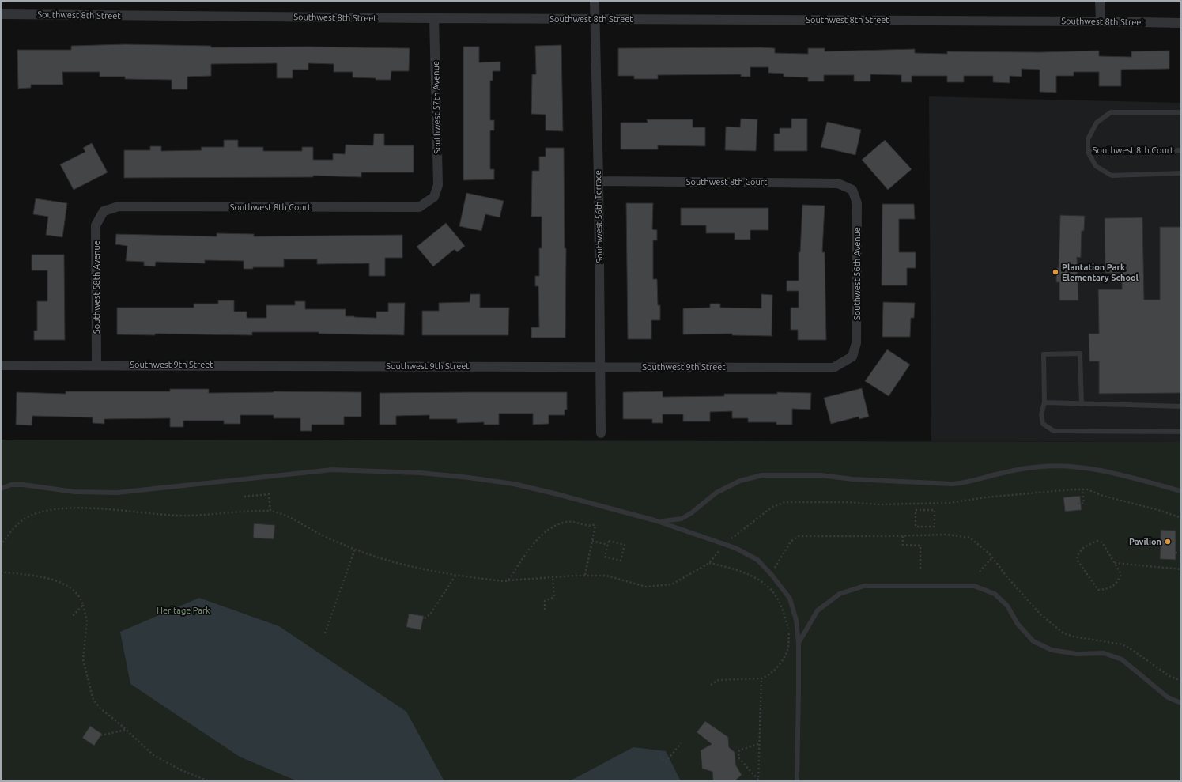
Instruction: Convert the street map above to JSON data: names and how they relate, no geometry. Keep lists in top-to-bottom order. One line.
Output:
{"streets":{"street":["Southwest 8th Street","Southwest 57th Avenue","Southwest 8th Court","Southwest 56th Terrace","Southwest 56th Avenue","Southwest 58th Avenue","Southwest 9th Street"]},"crossings":[["Southwest 8th Street","Southwest 57th Avenue"],["Southwest 8th Street","Southwest 56th Terrace"],["Southwest 57th Avenue","Southwest 8th Court"],["Southwest 8th Court","Southwest 56th Terrace"],["Southwest 8th Court","Southwest 56th Avenue"],["Southwest 8th Court","Southwest 58th Avenue"],["Southwest 56th Terrace","Southwest 9th Street"],["Southwest 56th Avenue","Southwest 9th Street"],["Southwest 58th Avenue","Southwest 9th Street"]],"parks":["Heritage Park"],"places":["Plantation Park Elementary School","Pavilion"]}
